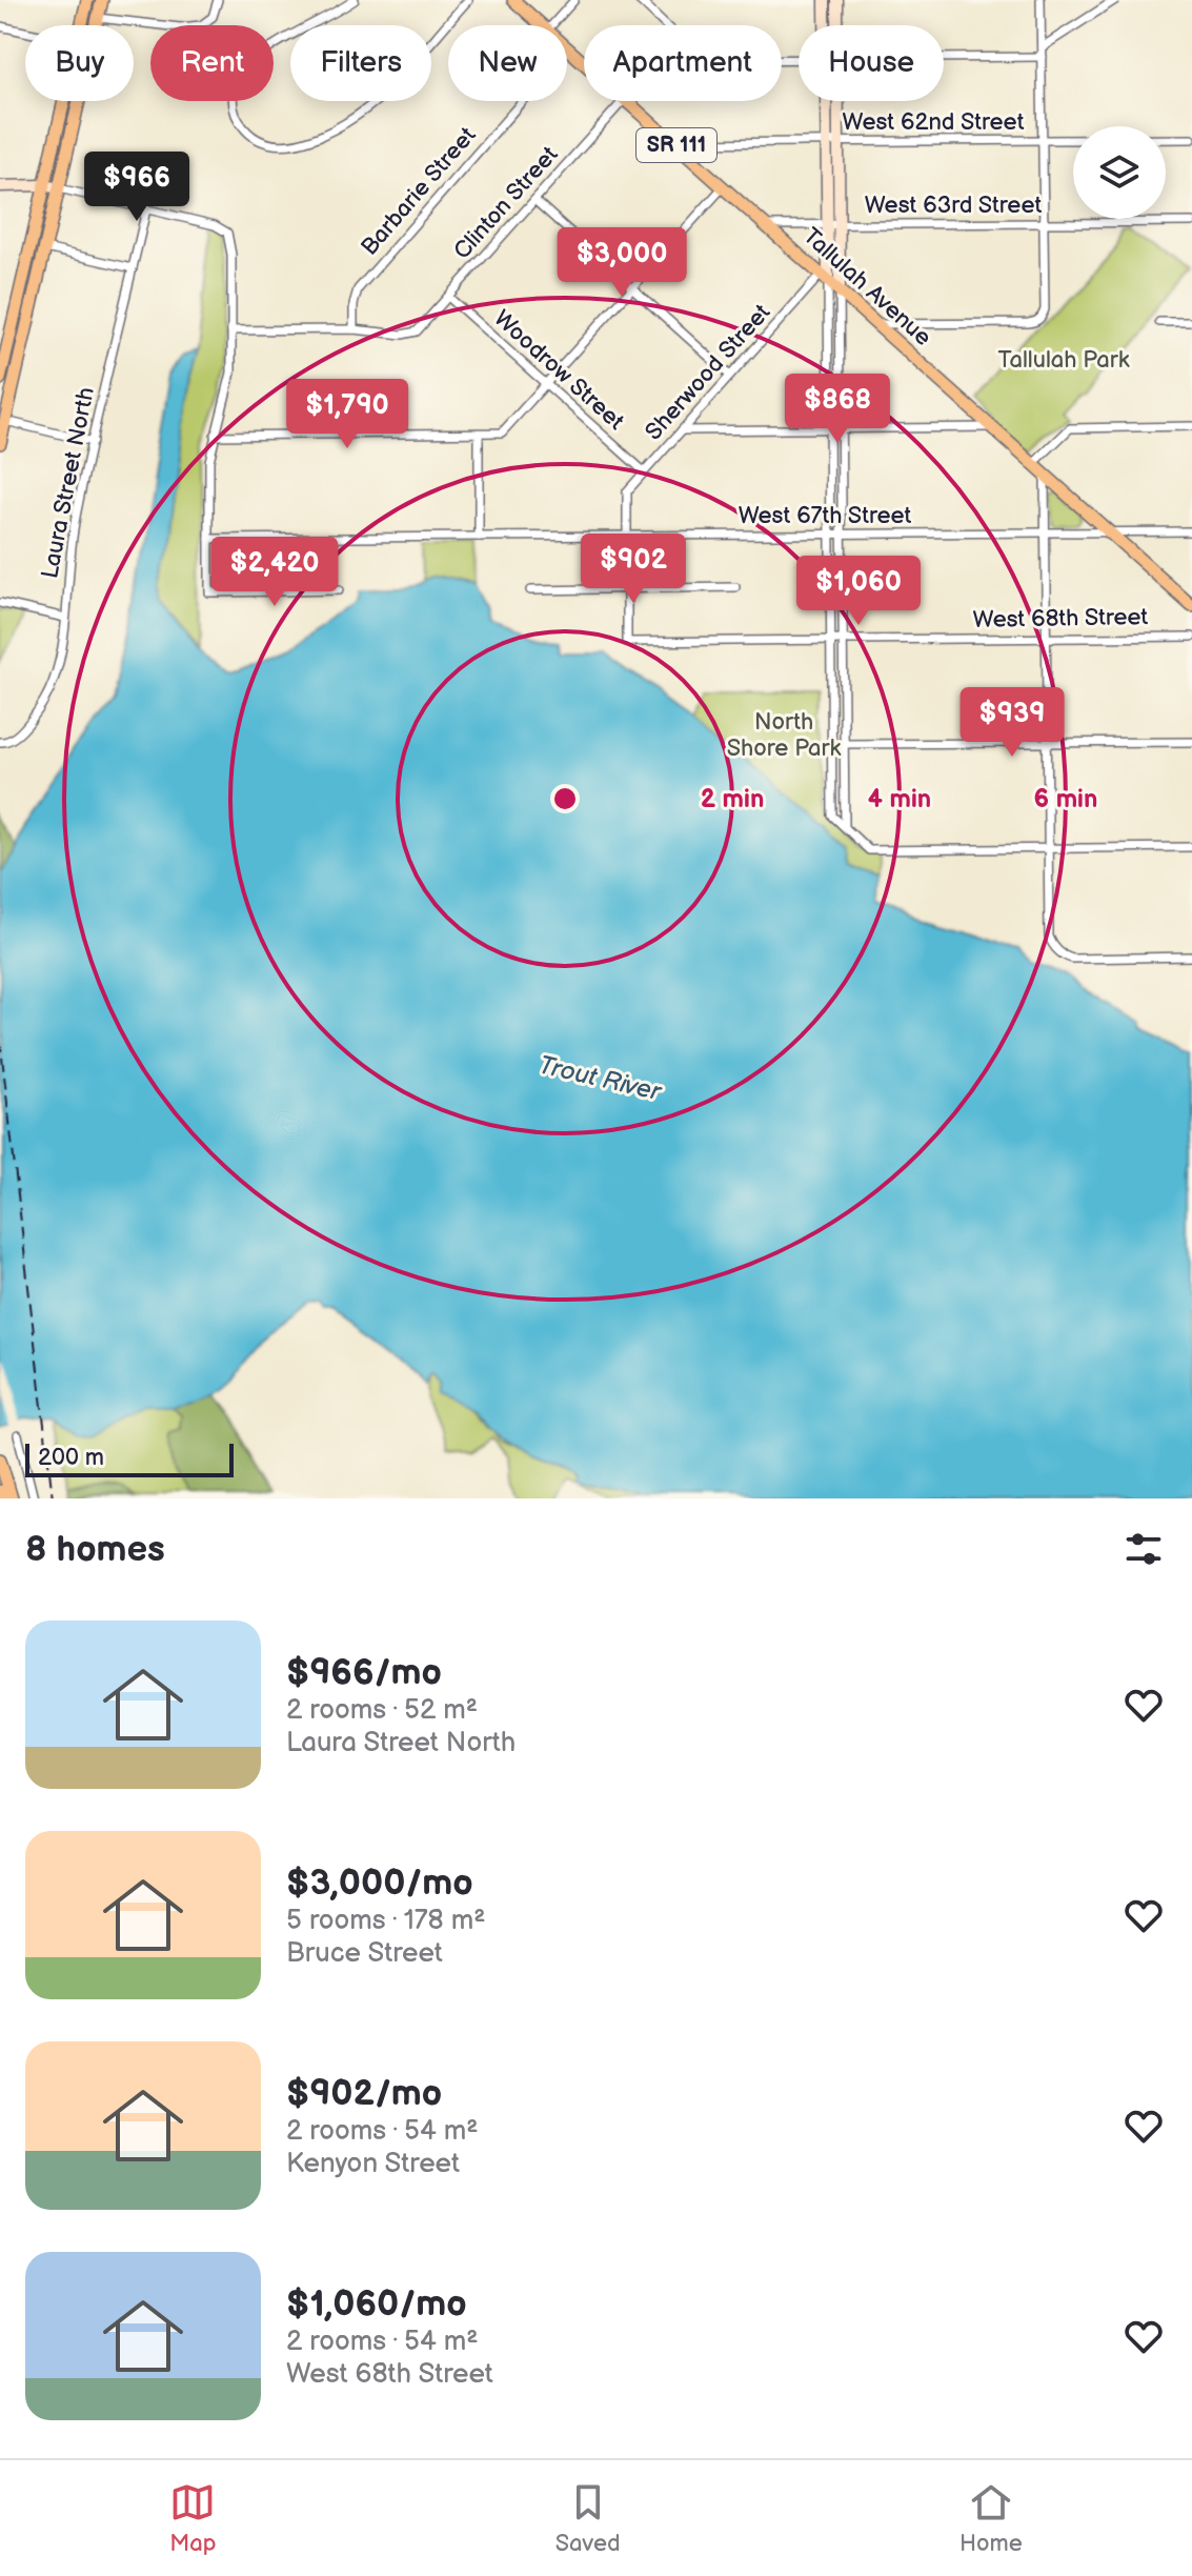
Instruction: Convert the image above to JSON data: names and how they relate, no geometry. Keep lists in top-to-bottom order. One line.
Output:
{"streets":{"main road":["SR 111","Tallulah Avenue"],"street":["West 62nd Street","Barbarie Street","Clinton Street","West 63rd Street","Woodrow Street","Sherwood Street","Laura Street North","West 67th Street","West 68th Street"]},"crossings":[["West 62nd Street","Tallulah Avenue"],["Barbarie Street","Clinton Street"],["Barbarie Street","Tallulah Avenue"],["Clinton Street","Woodrow Street"],["West 63rd Street","Tallulah Avenue"],["Tallulah Avenue","Sherwood Street"],["Tallulah Avenue","West 67th Street"],["Woodrow Street","Sherwood Street"],["Sherwood Street","West 67th Street"]],"water":["Trout River"],"parks":["Tallulah Park","North Shore Park"],"scale_bar":"200 m","page":{"chip":["Buy","Rent","Filters","New","Apartment","House"],"price":["$966","$3,000","$868","$1,790","$902","$2,420","$1,060","$939"],"scale":"200 m","heading":"8 homes","list":[{"name":"$966/mo","note":"2 rooms · 52 m² · Laura Street North"},{"name":"$3,000/mo","note":"5 rooms · 178 m² · Bruce Street"},{"name":"$902/mo","note":"2 rooms · 54 m² · Kenyon Street"},{"name":"$1,060/mo","note":"2 rooms · 54 m² · West 68th Street"}],"tabs":["Map","Saved","Home"]},"rings":["2 min","4 min","6 min"]}
